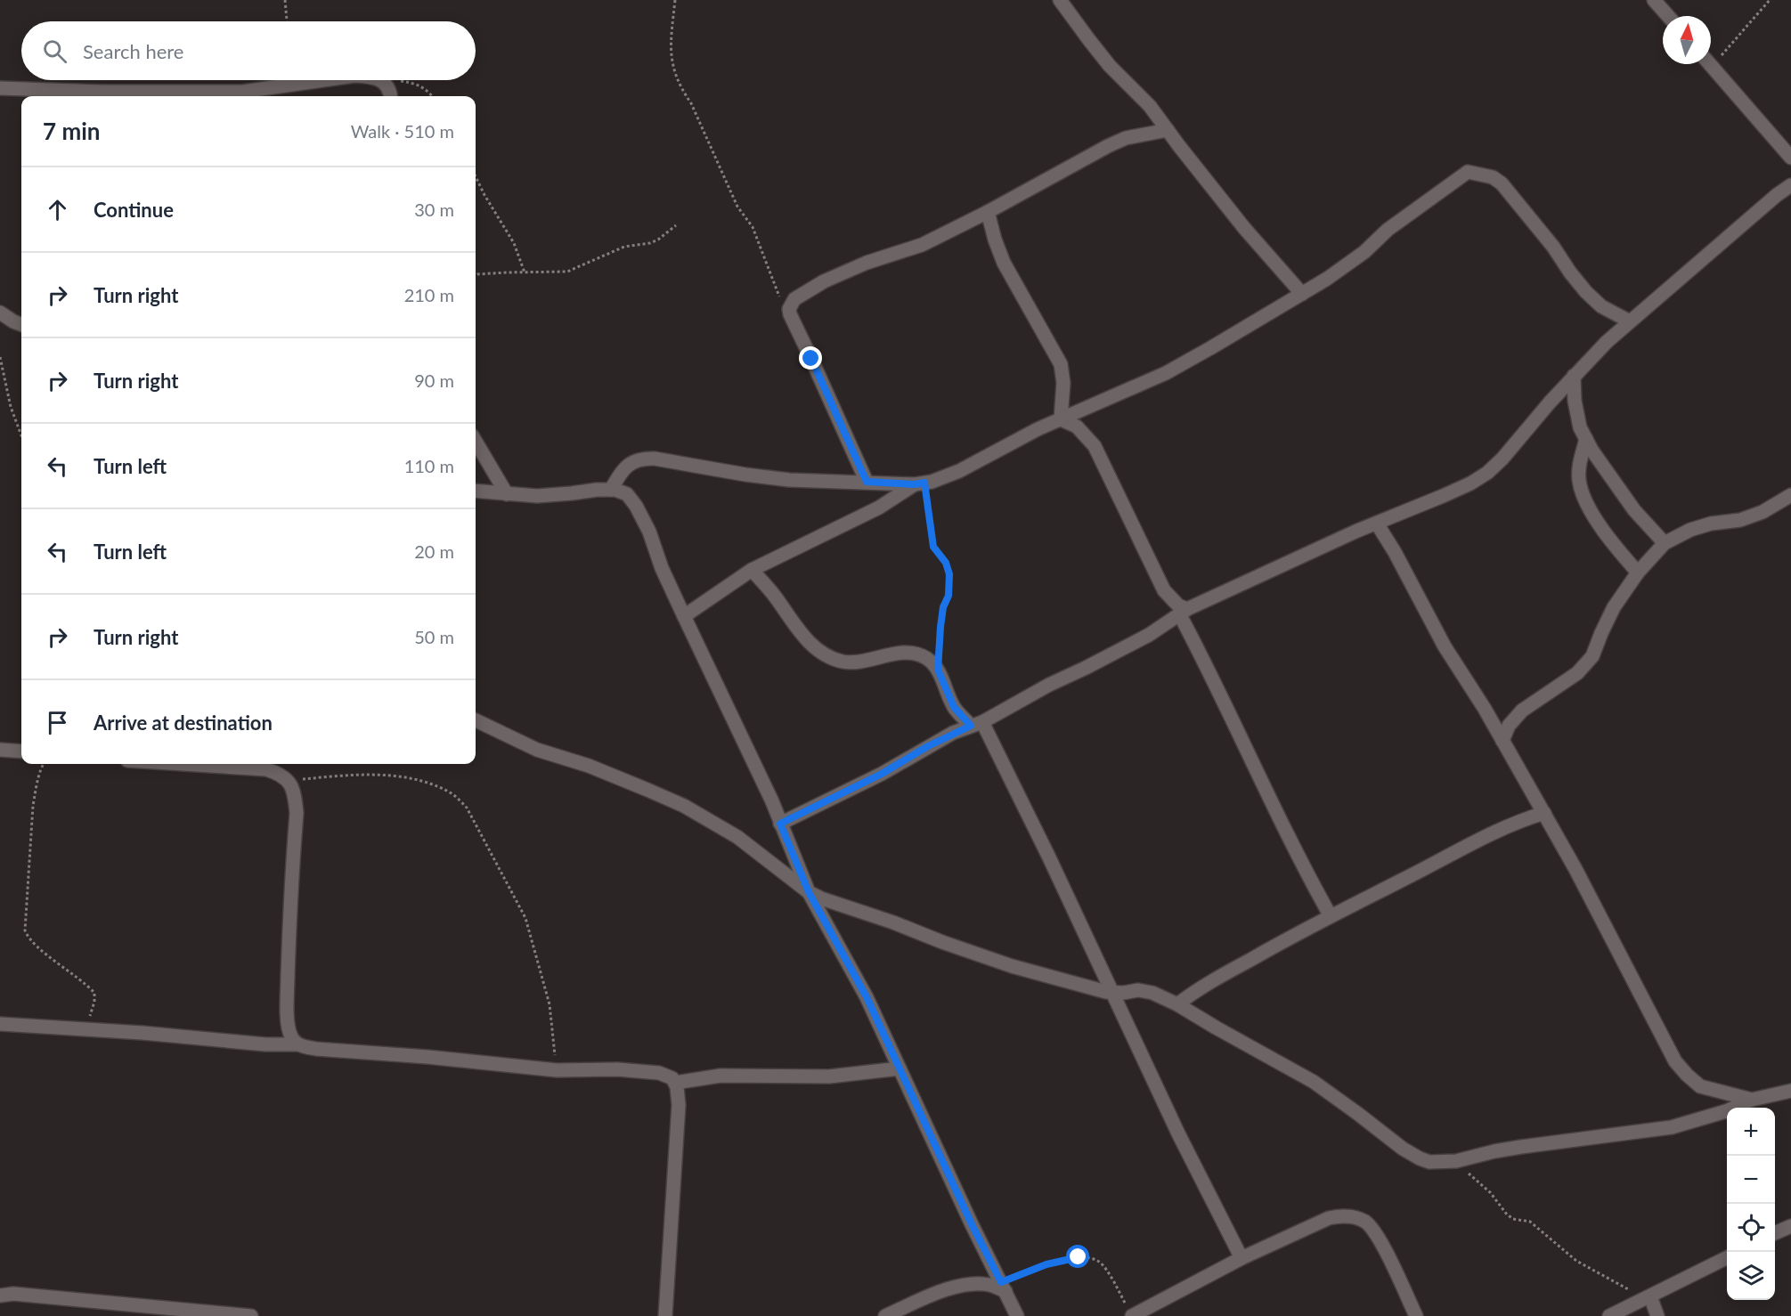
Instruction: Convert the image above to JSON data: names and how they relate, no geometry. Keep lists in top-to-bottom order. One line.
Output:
{"north":"top","page":{"search":"Search here","heading":["7 min","Walk · 510 m"],"list":[["Continue","30 m"],["Turn right","210 m"],["Turn right","90 m"],["Turn left","110 m"],["Turn left","20 m"],["Turn right","50 m"],"Arrive at destination"],"map_buttons":["+","−"]}}
